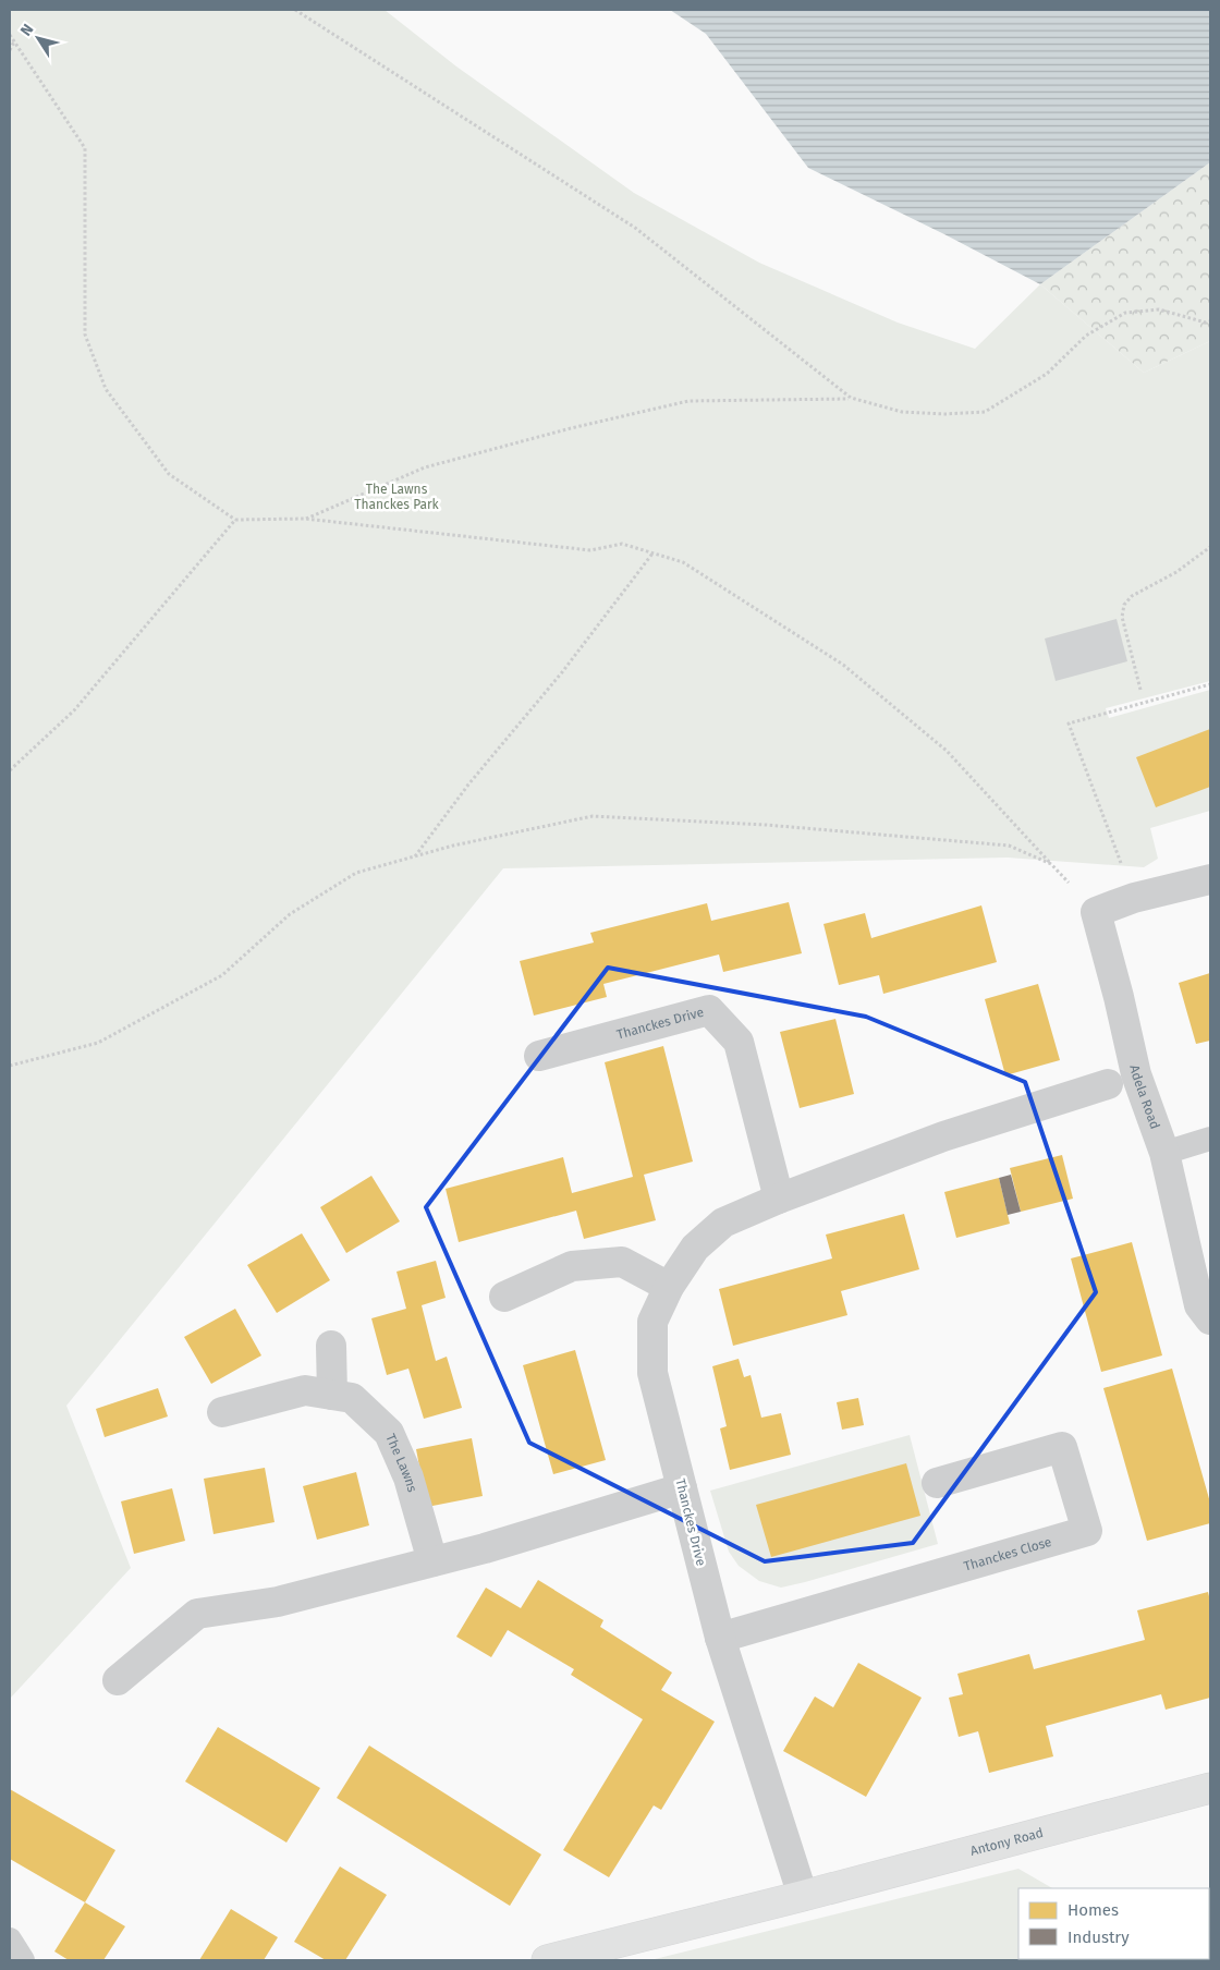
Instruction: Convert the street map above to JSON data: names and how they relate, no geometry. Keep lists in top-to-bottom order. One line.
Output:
{"streets":{"main road":["Antony Road"],"street":["Thanckes Drive","Adela Road","The Lawns","Thanckes Close"]},"crossings":[["Thanckes Drive","Thanckes Close"],["Thanckes Drive","Antony Road"]],"parks":["The Lawns Thanckes Park"],"legend":["Homes","Industry"],"north":"top left"}
